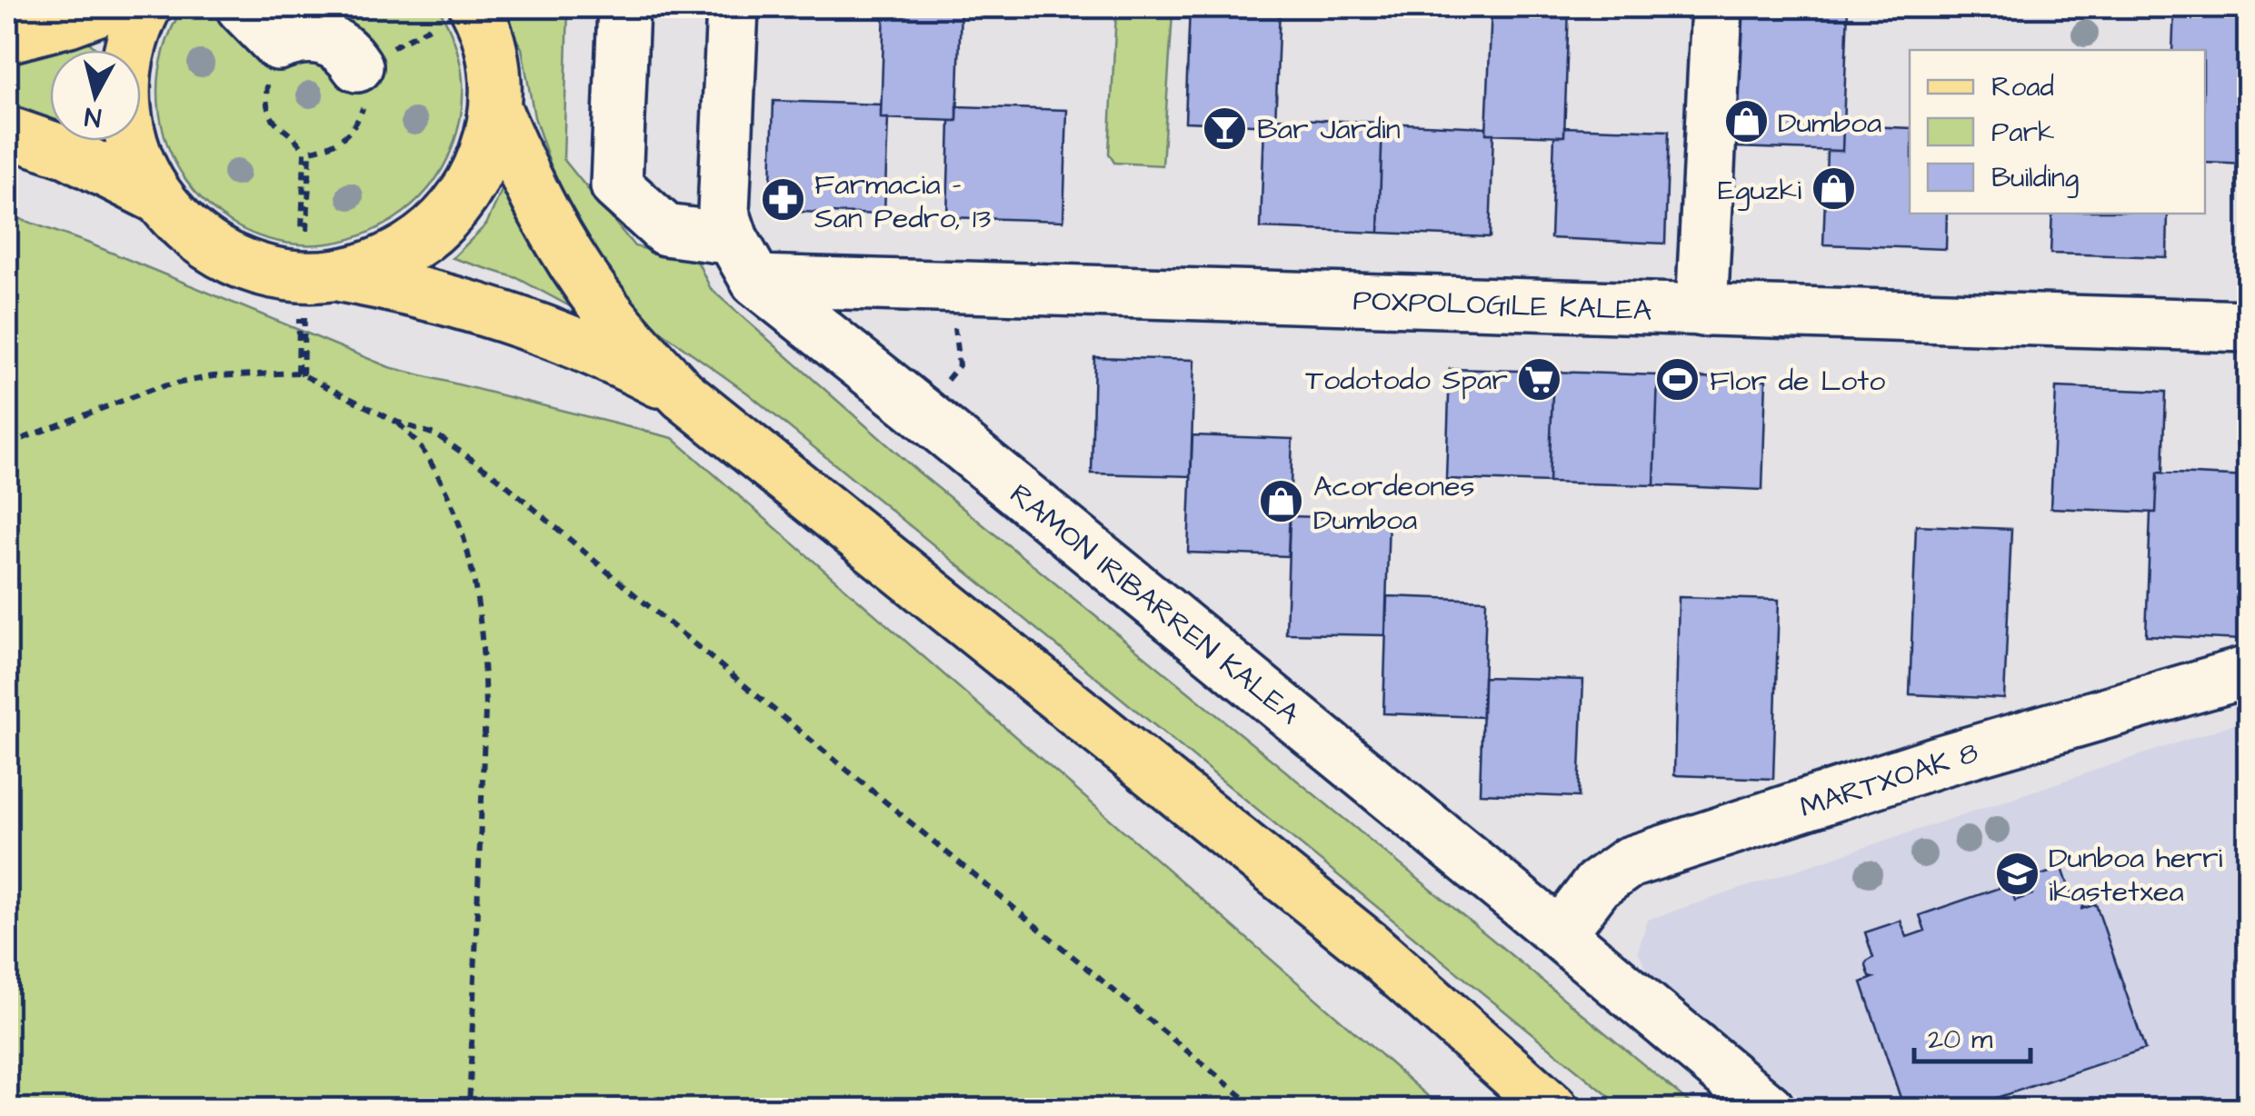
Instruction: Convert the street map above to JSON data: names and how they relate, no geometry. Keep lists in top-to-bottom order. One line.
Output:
{"streets":{"street":["POXPOLOGILE KALEA","RAMON IRIBARREN KALEA","MARTXOAK 8"]},"crossings":[["POXPOLOGILE KALEA","RAMON IRIBARREN KALEA"],["RAMON IRIBARREN KALEA","MARTXOAK 8"]],"places":{"shop":["Dumboa","Eguzki","Acordeones Dumboa"],"bar":["Bar Jardin"],"pharmacy":["Farmacia - San Pedro, 13"],"supermarket":["Todotodo Spar"],"sports":["Flor de Loto"],"school or university":["Dunboa herri ikastetxea"]},"legend":["Road","Park","Building"],"scale_bar":"20 m","north":"bottom"}
